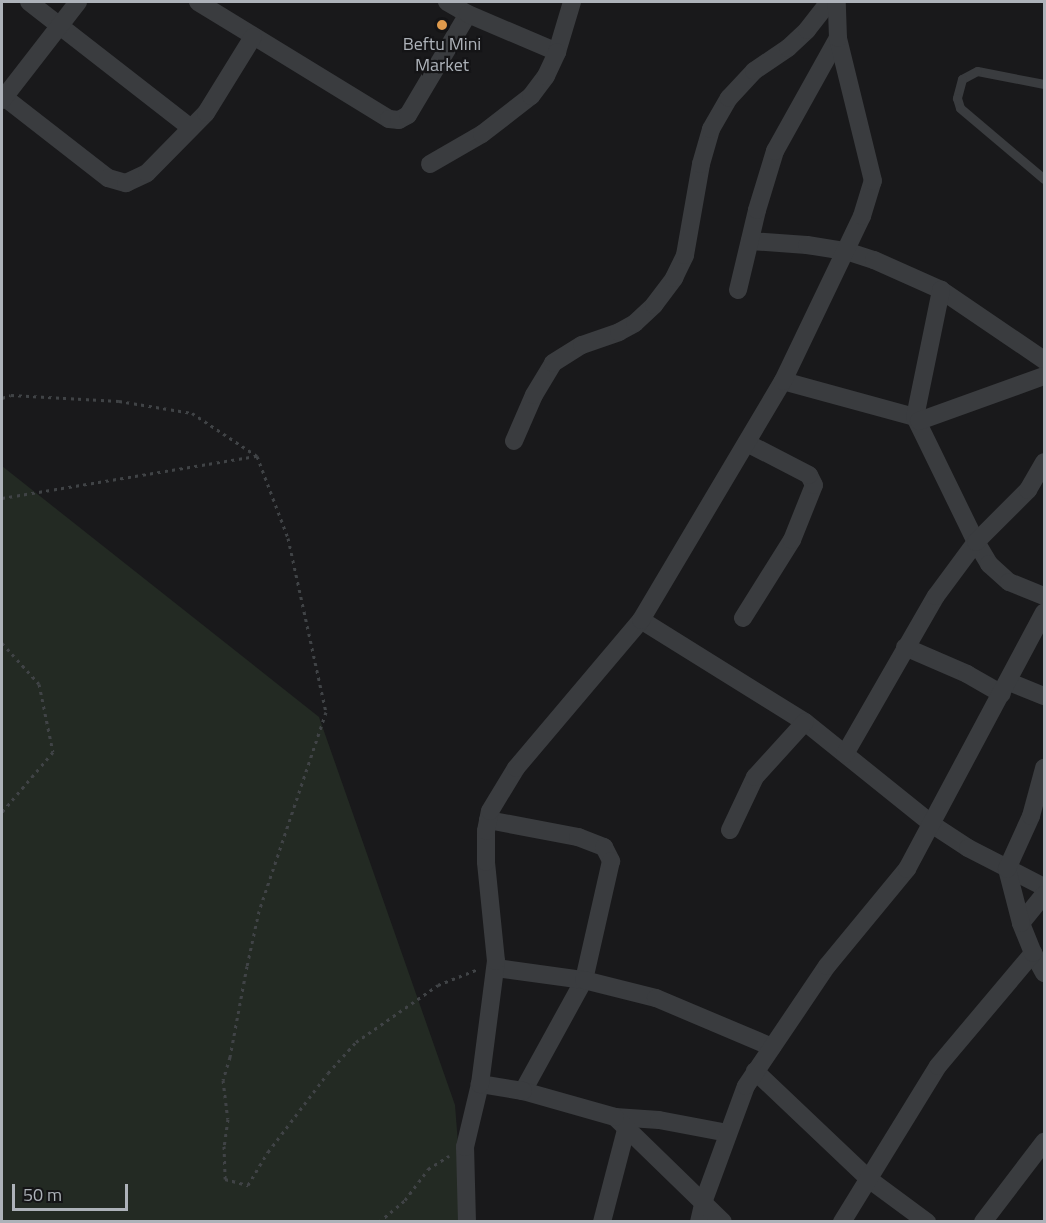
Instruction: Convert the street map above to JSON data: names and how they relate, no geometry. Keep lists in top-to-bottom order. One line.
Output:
{"places":["Beftu Mini Market"],"scale_bar":"50 m"}
